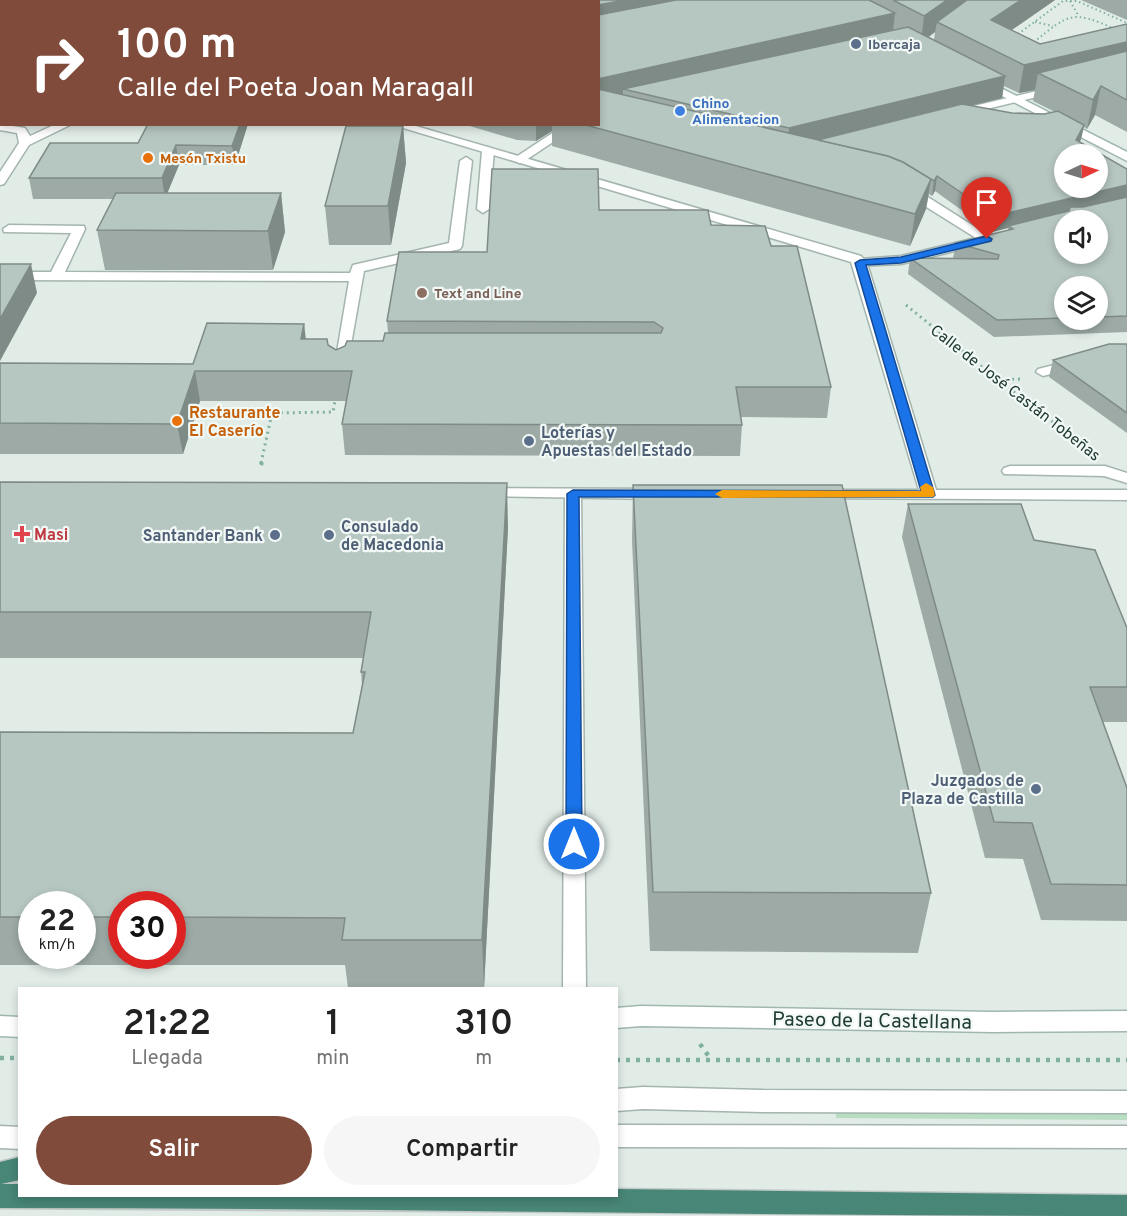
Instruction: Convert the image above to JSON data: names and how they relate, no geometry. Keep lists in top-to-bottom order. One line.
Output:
{"streets":{"street":["Paseo de la Castellana"],"path":["Calle de José Castán Tobeñas"]},"places":{"other":["Ibercaja","Chino Alimentacion","Mesón Txistu","Text and Line","Restaurante El Caserío","Loterías y Apuestas del Estado","Santander Bank","Consulado de Macedonia","Juzgados de Plaza de Castilla"],"health":["Masi"]},"north":"right","page":{"turn":["100 m","Calle del Poeta Joan Maragall"],"speed":"22 km/h","limit":"30","eta":["21:22","Llegada","1","min","310","m"],"buttons":["Salir","Compartir"]}}
